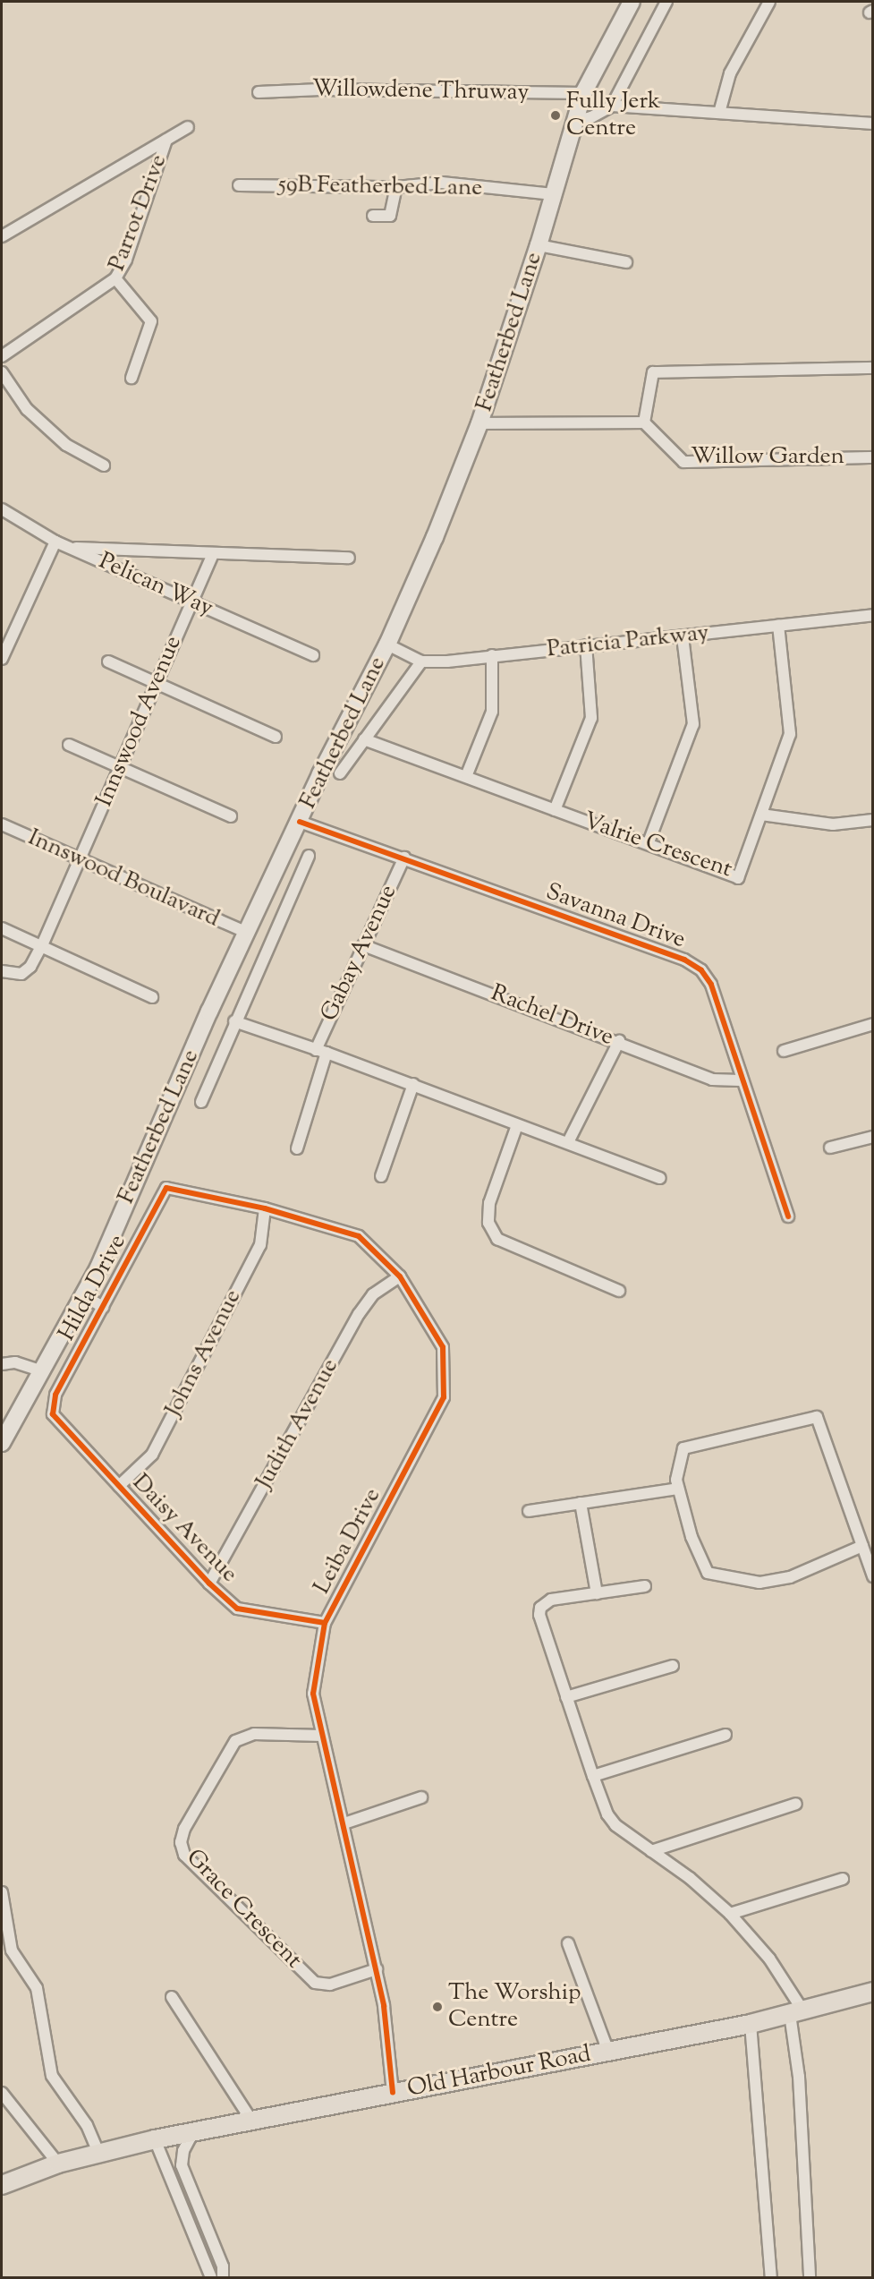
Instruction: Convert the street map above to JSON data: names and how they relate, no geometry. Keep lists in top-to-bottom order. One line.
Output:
{"streets":{"main road":["Featherbed Lane","Old Harbour Road"],"street":["Willowdene Thruway","59B Featherbed Lane","Parrot Drive","Willow Garden","Pelican Way","Patricia Parkway","Innswood Avenue","Valrie Crescent","Innswood Boulavard","Savanna Drive","Gabay Avenue","Rachel Drive","Hilda Drive","Johns Avenue","Judith Avenue","Daisy Avenue","Leiba Drive","Grace Crescent"]},"crossings":[["Willowdene Thruway","Featherbed Lane"],["59B Featherbed Lane","Featherbed Lane"],["Featherbed Lane","Innswood Boulavard"],["Featherbed Lane","Savanna Drive"],["Pelican Way","Innswood Avenue"],["Patricia Parkway","Valrie Crescent"],["Innswood Avenue","Innswood Boulavard"],["Savanna Drive","Gabay Avenue"],["Savanna Drive","Rachel Drive"],["Gabay Avenue","Rachel Drive"],["Hilda Drive","Daisy Avenue"],["Hilda Drive","Leiba Drive"],["Johns Avenue","Daisy Avenue"],["Johns Avenue","Leiba Drive"],["Judith Avenue","Daisy Avenue"],["Judith Avenue","Leiba Drive"],["Daisy Avenue","Leiba Drive"],["Leiba Drive","Grace Crescent"],["Leiba Drive","Old Harbour Road"]],"places":["Fully Jerk Centre","The Worship Centre"]}
